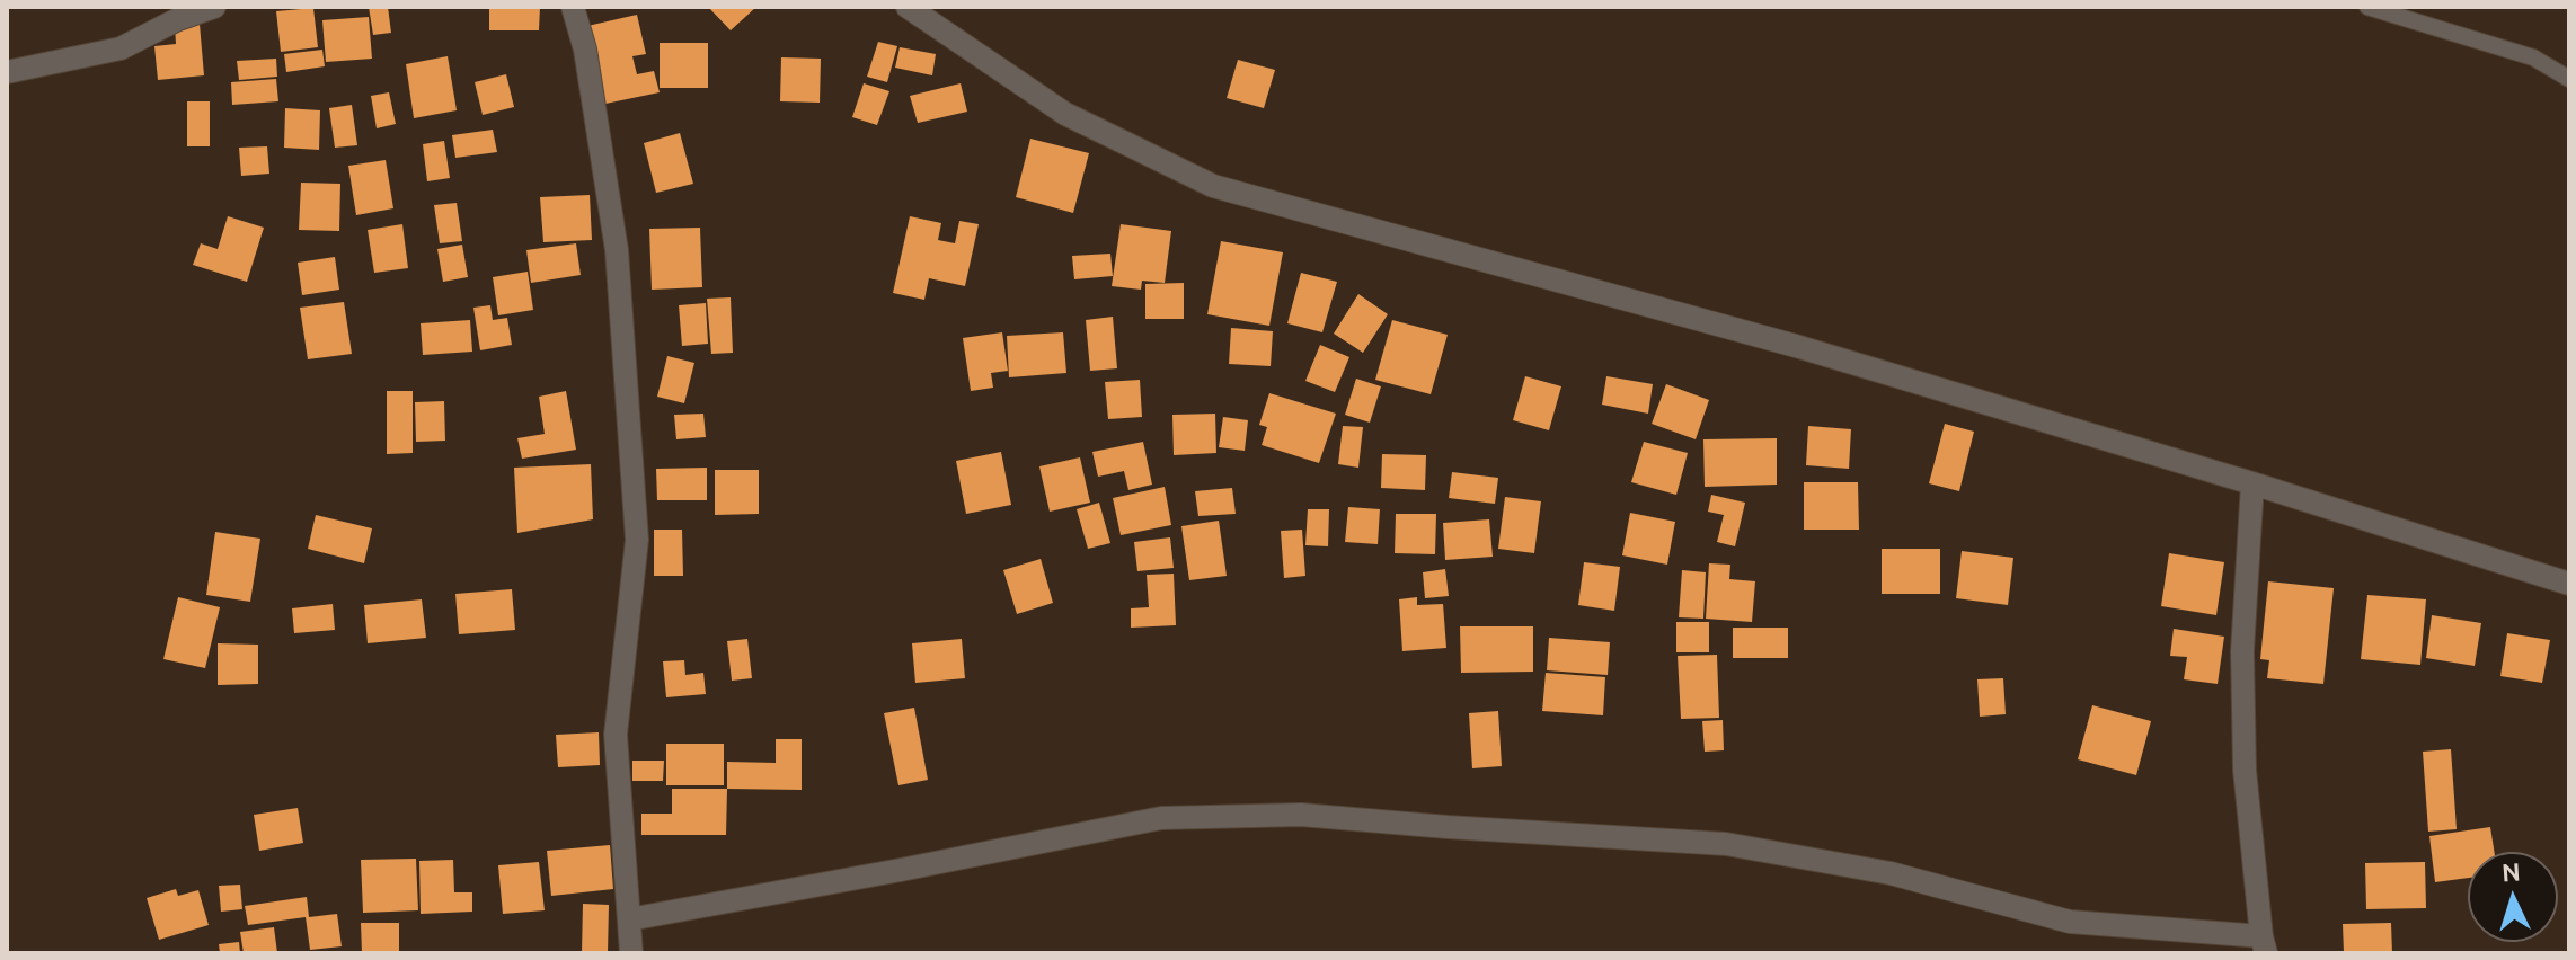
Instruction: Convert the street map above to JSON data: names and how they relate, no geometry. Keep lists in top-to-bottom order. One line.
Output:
{"north":"top"}
